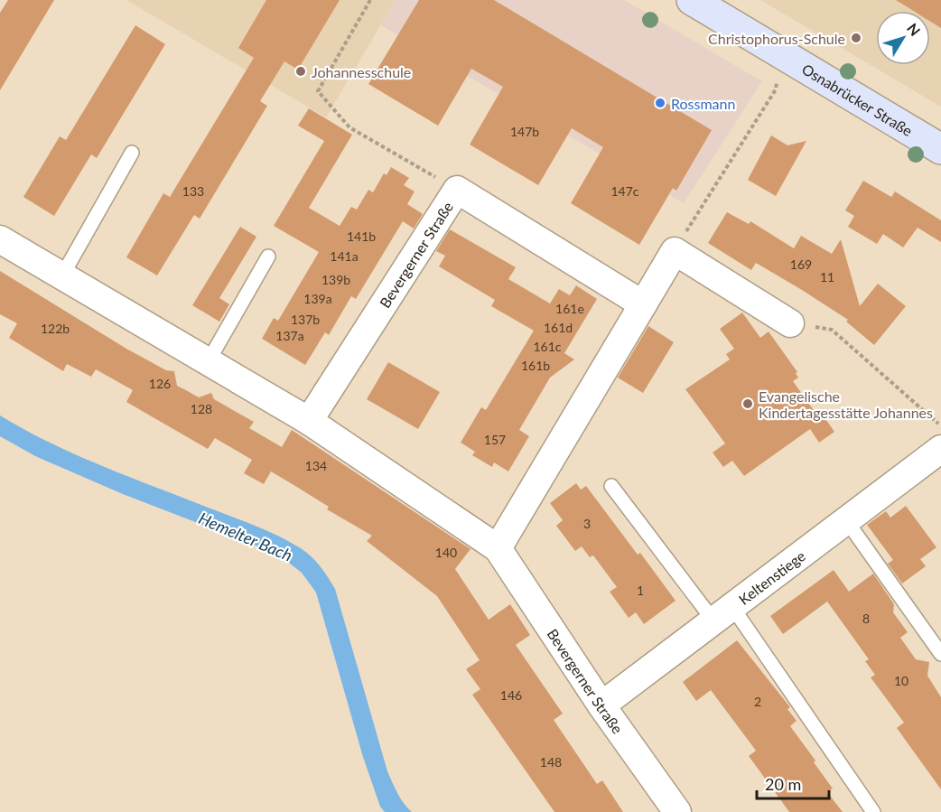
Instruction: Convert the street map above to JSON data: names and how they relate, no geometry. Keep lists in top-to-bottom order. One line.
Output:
{"streets":{"main road":["Osnabrücker Straße"],"street":["Bevergerner Straße","Keltenstiege"]},"crossings":[["Bevergerner Straße","Keltenstiege"]],"water":["Hemelter Bach"],"places":["Christophorus-Schule","Johannesschule","Rossmann","Evangelische Kindertagesstätte Johannes"],"house_numbers":["147b","133","147c","141b","141a","169","11","139b","139a","161e","137b","161d","122b","137a","161c","161b","126","128","157","134","3","140","1","8","10","146","2","148"],"scale_bar":"20 m","north":"top right"}
